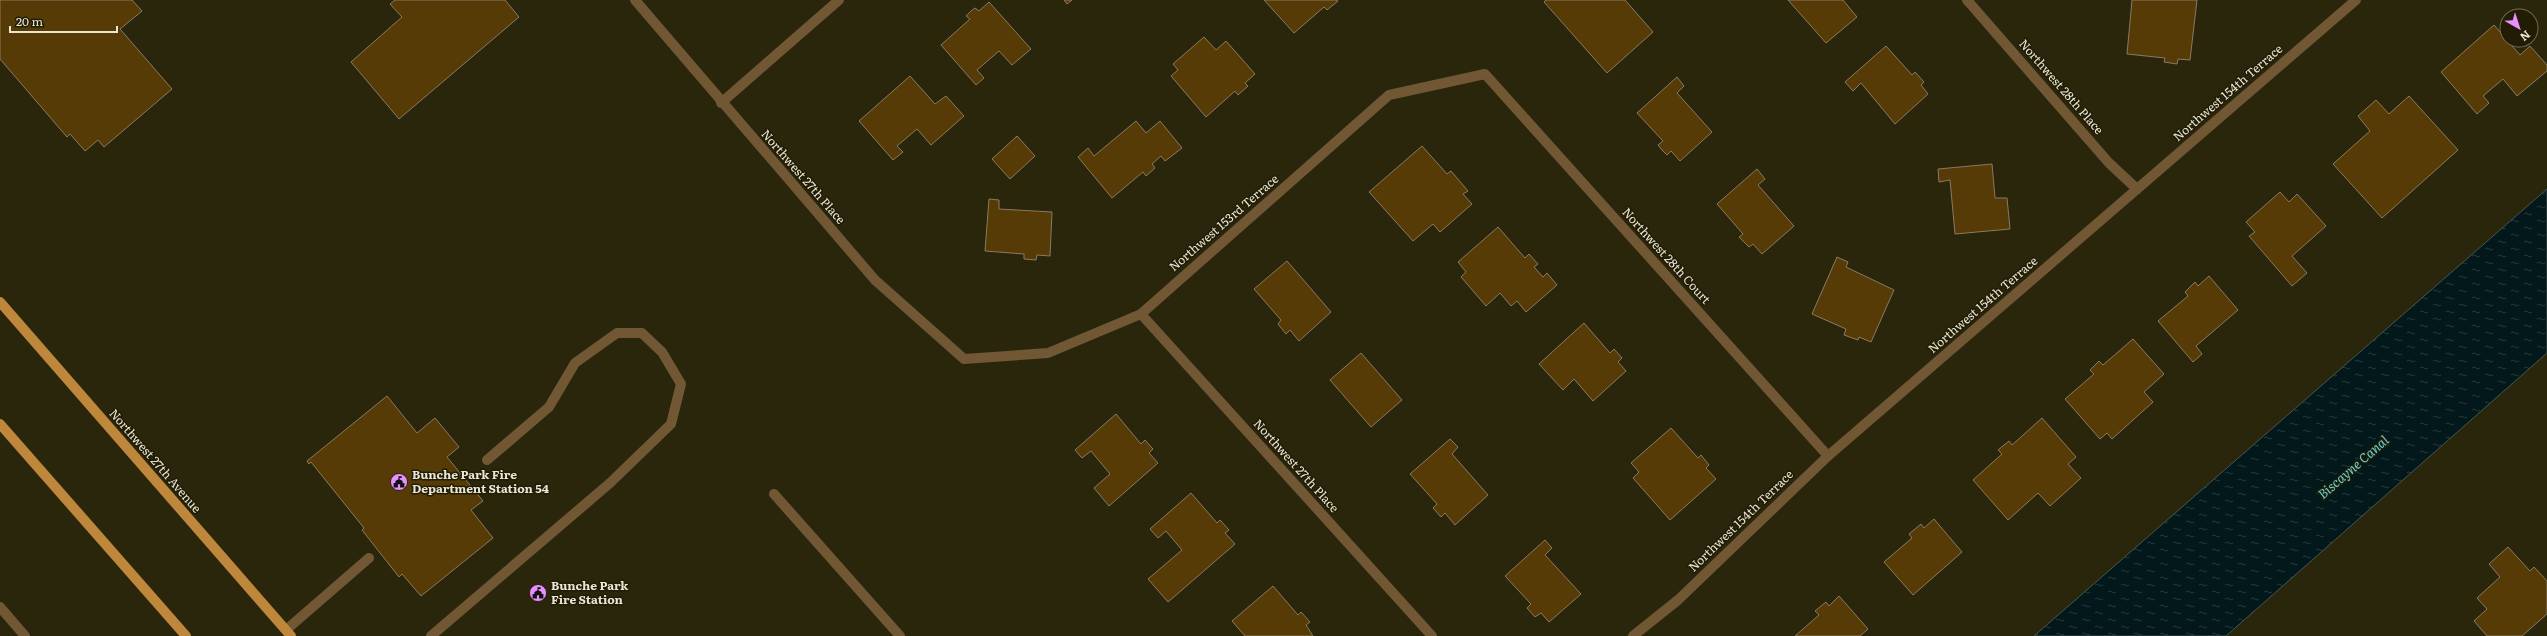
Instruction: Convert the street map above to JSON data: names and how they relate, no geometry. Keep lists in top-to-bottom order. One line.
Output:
{"streets":{"main road":["Northwest 27th Avenue"],"street":["Northwest 28th Place","Northwest 154th Terrace","Northwest 27th Place","Northwest 153rd Terrace","Northwest 28th Court"]},"crossings":[["Northwest 28th Place","Northwest 154th Terrace"],["Northwest 154th Terrace","Northwest 28th Court"],["Northwest 27th Place","Northwest 153rd Terrace"],["Northwest 153rd Terrace","Northwest 28th Court"]],"water":["Biscayne Canal"],"places":{"public building":["Bunche Park Fire Department Station 54","Bunche Park Fire Station"]},"scale_bar":"20 m","north":"bottom right"}
